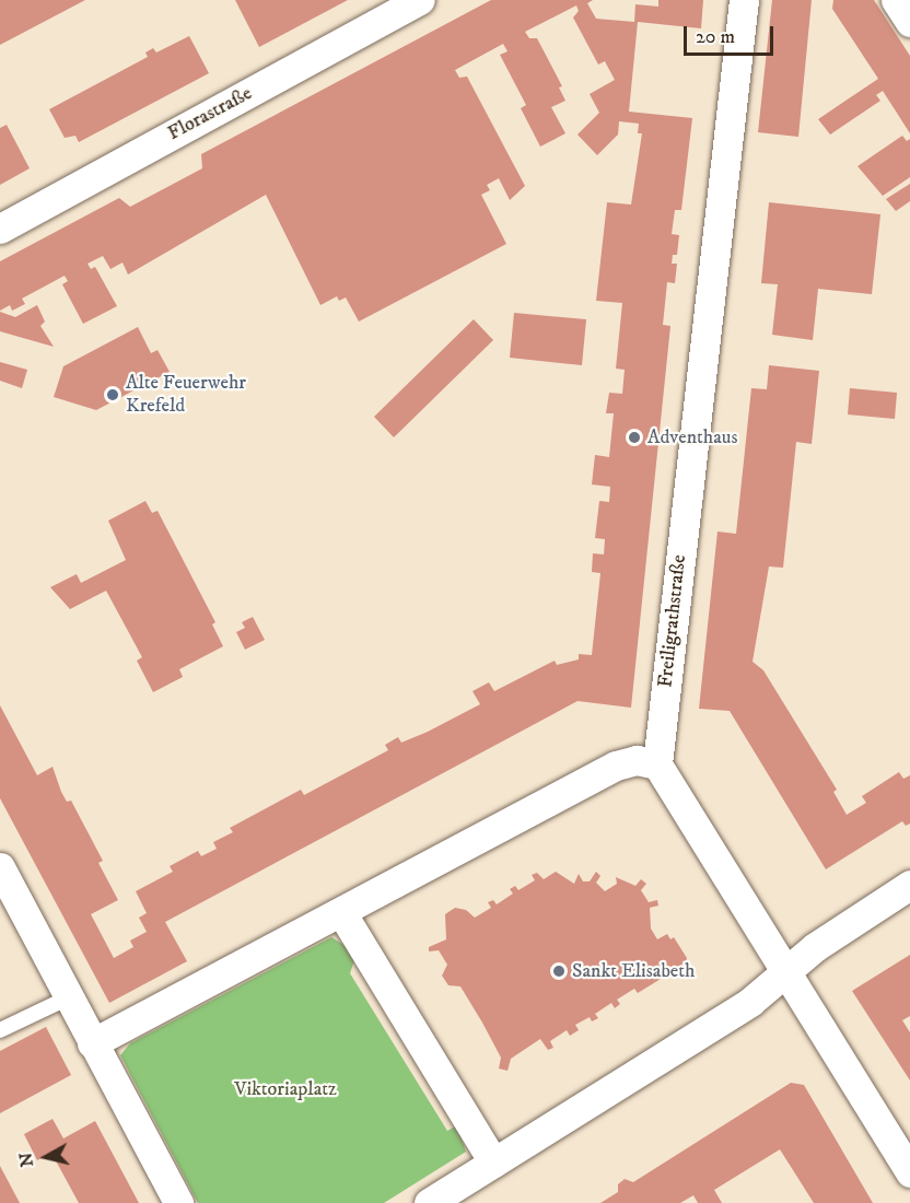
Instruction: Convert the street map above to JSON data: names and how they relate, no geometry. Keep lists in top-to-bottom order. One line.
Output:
{"streets":{"street":["Florastraße","Freiligrathstraße"]},"parks":["Viktoriaplatz"],"places":["Alte Feuerwehr Krefeld","Adventhaus","Sankt Elisabeth"],"scale_bar":"20 m","north":"left"}
